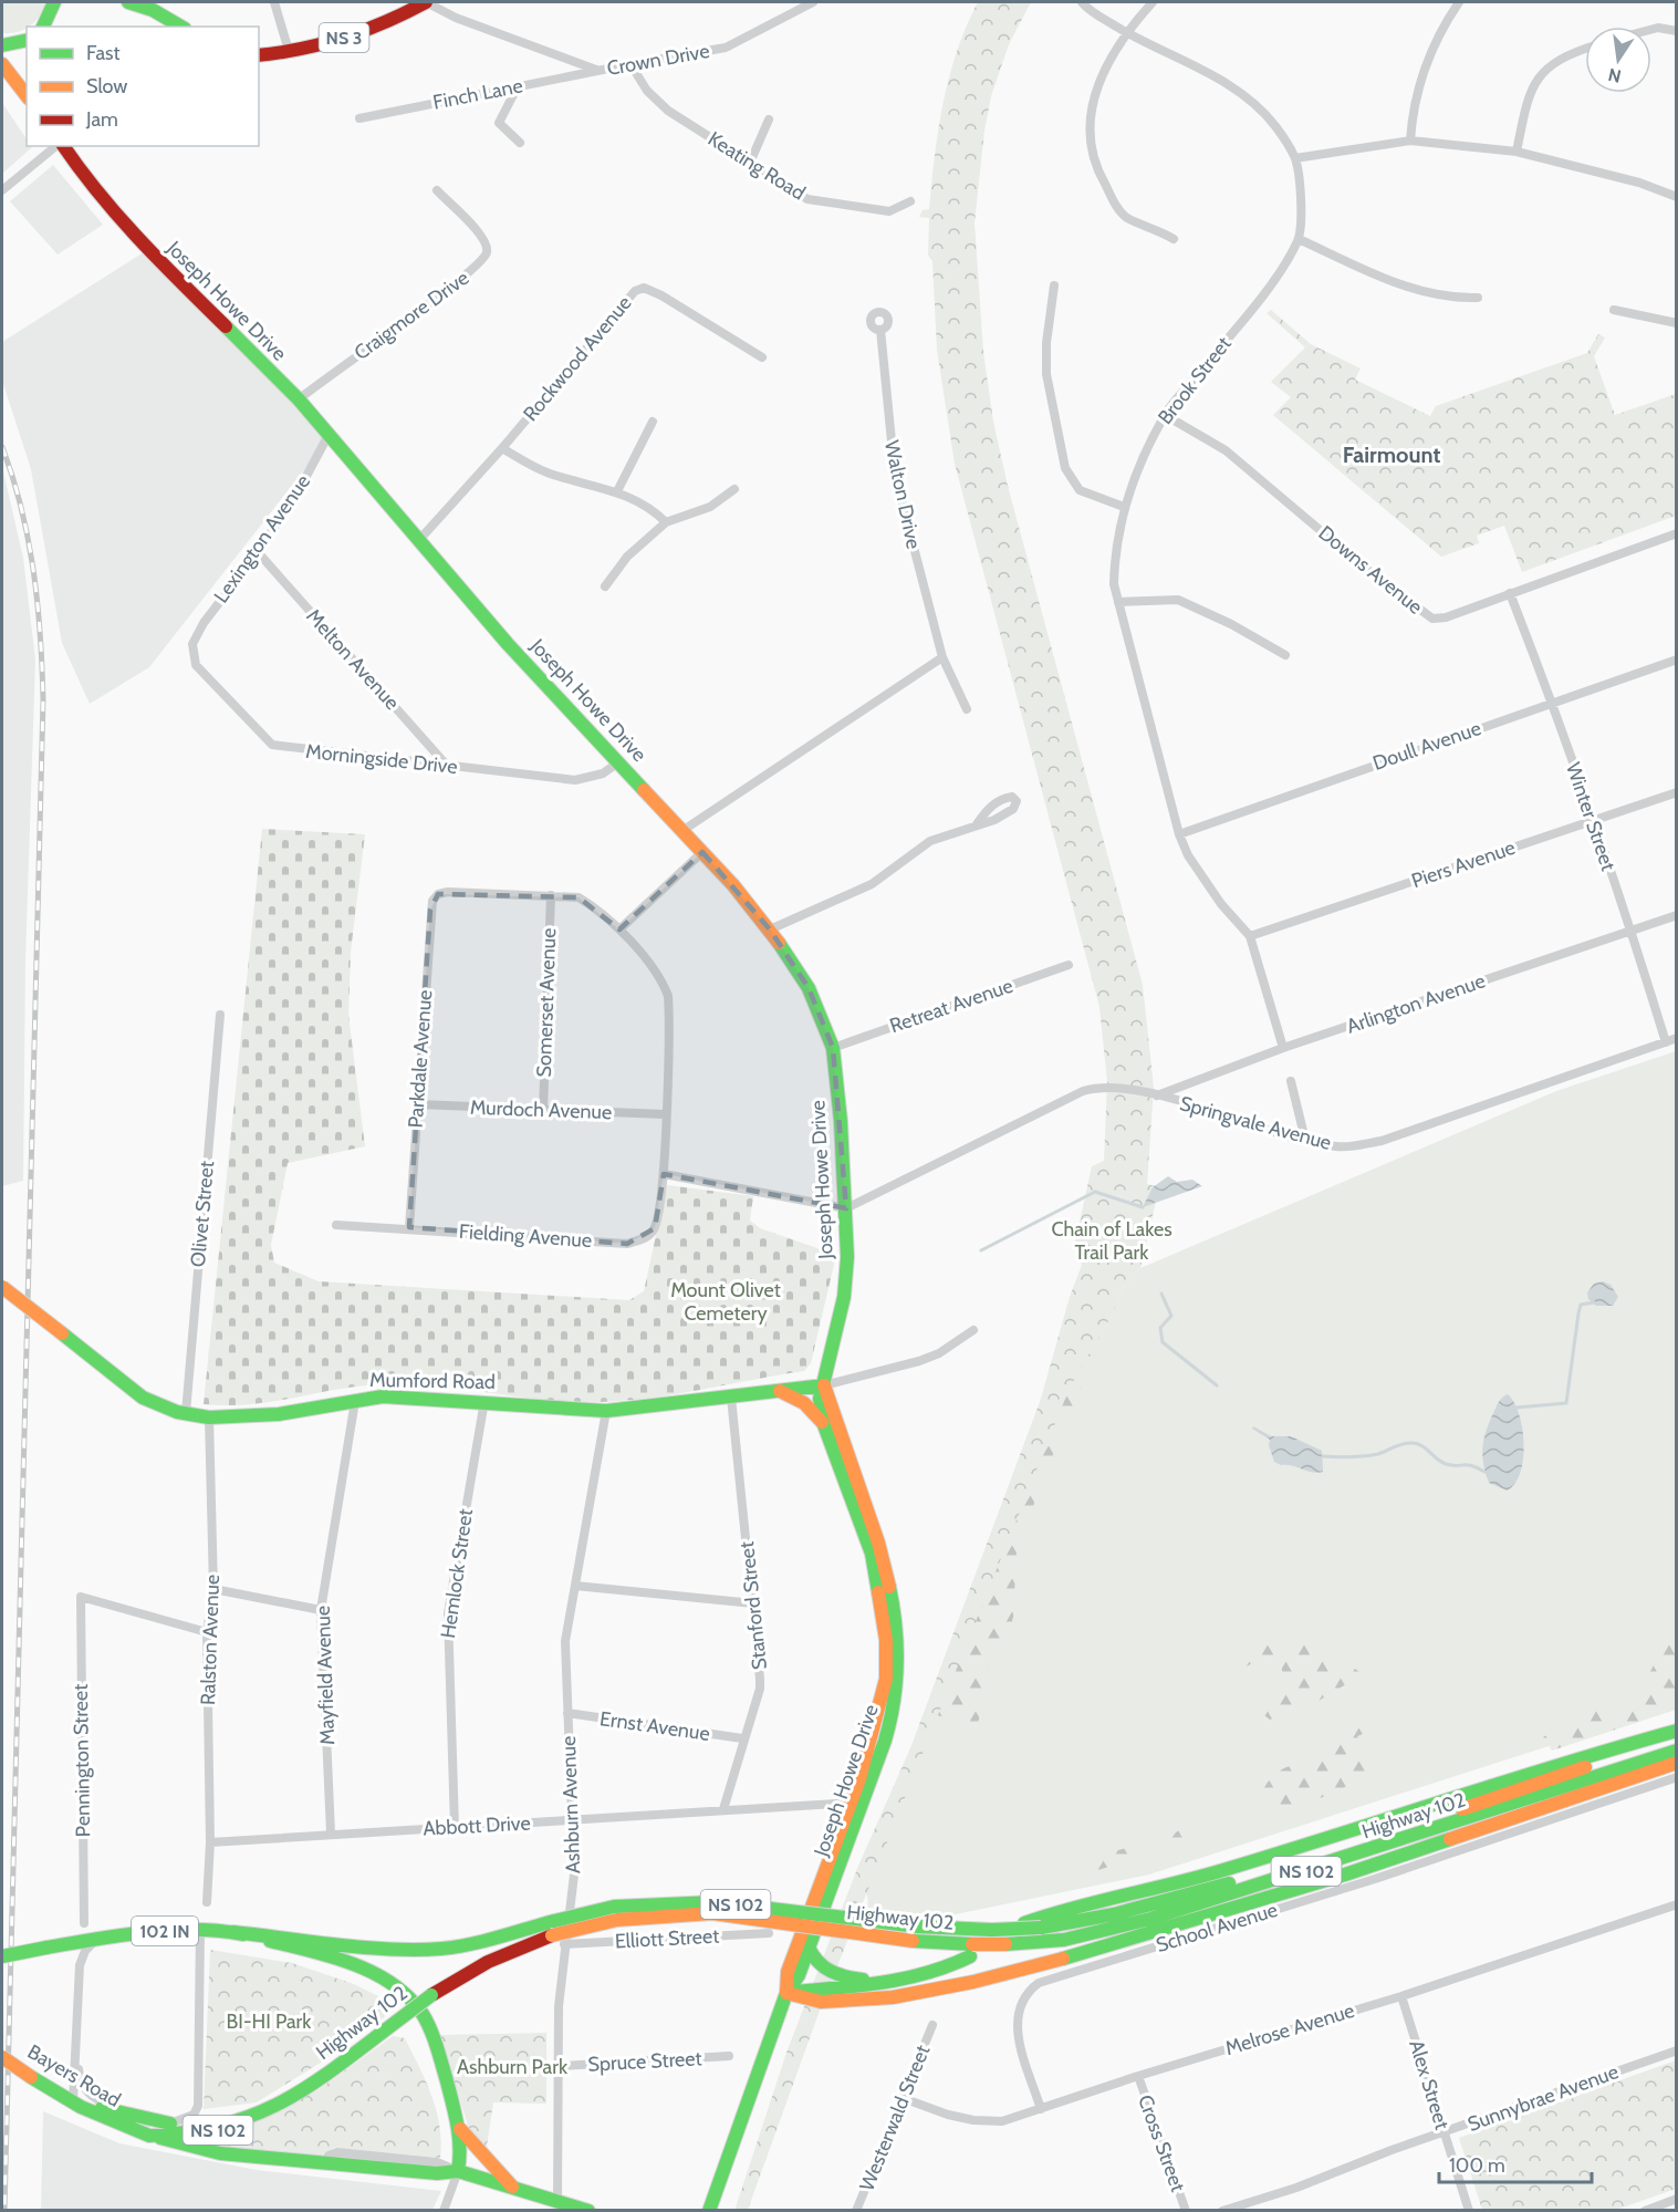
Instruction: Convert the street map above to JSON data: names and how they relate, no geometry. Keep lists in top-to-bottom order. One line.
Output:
{"streets":{"main road":["NS 3","Joseph Howe Drive","Mumford Road","Highway 102","NS 102","102 IN","Bayers Road"],"street":["Crown Drive","Finch Lane","Keating Road","Craigmore Drive","Rockwood Avenue","Brook Street","Walton Drive","Lexington Avenue","Downs Avenue","Melton Avenue","Doull Avenue","Morningside Drive","Winter Street","Piers Avenue","Somerset Avenue","Arlington Avenue","Retreat Avenue","Parkdale Avenue","Murdoch Avenue","Springvale Avenue","Olivet Street","Fielding Avenue","Hemlock Street","Stanford Street","Ralston Avenue","Mayfield Avenue","Ernst Avenue","Pennington Street","Ashburn Avenue","Abbott Drive","School Avenue","Elliott Street","Melrose Avenue","Spruce Street","Alex Street","Sunnybrae Avenue","Westerwald Street","Cross Street"]},"crossings":[["NS 3","Crown Drive"],["Crown Drive","Finch Lane"],["Crown Drive","Keating Road"],["Joseph Howe Drive","Craigmore Drive"],["Joseph Howe Drive","Rockwood Avenue"],["Joseph Howe Drive","Lexington Avenue"],["Joseph Howe Drive","Morningside Drive"],["Joseph Howe Drive","Retreat Avenue"],["Joseph Howe Drive","Springvale Avenue"],["Joseph Howe Drive","Mumford Road"],["Joseph Howe Drive","Abbott Drive"],["Brook Street","Downs Avenue"],["Brook Street","Doull Avenue"],["Brook Street","Piers Avenue"],["Brook Street","Arlington Avenue"],["Lexington Avenue","Melton Avenue"],["Lexington Avenue","Morningside Drive"],["Downs Avenue","Winter Street"],["Melton Avenue","Morningside Drive"],["Doull Avenue","Winter Street"],["Winter Street","Piers Avenue"],["Winter Street","Arlington Avenue"],["Winter Street","Springvale Avenue"],["Somerset Avenue","Parkdale Avenue"],["Somerset Avenue","Murdoch Avenue"],["Arlington Avenue","Springvale Avenue"],["Parkdale Avenue","Murdoch Avenue"],["Parkdale Avenue","Fielding Avenue"],["Olivet Street","Mumford Road"],["Mumford Road","Hemlock Street"],["Mumford Road","Stanford Street"],["Mumford Road","Ralston Avenue"],["Mumford Road","Mayfield Avenue"],["Mumford Road","Ashburn Avenue"],["Hemlock Street","Abbott Drive"],["Stanford Street","Ernst Avenue"],["Stanford Street","Abbott Drive"],["Ralston Avenue","Pennington Street"],["Ralston Avenue","Abbott Drive"],["Mayfield Avenue","Abbott Drive"],["Ernst Avenue","Ashburn Avenue"],["Ashburn Avenue","Abbott Drive"],["Ashburn Avenue","Elliott Street"],["Ashburn Avenue","Spruce Street"],["Ashburn Avenue","Bayers Road"],["Highway 102","NS 102"],["Highway 102","102 IN"],["Highway 102","Bayers Road"],["NS 102","Bayers Road"],["School Avenue","Melrose Avenue"],["Melrose Avenue","Alex Street"],["Melrose Avenue","Westerwald Street"],["Melrose Avenue","Cross Street"],["Alex Street","Sunnybrae Avenue"]],"districts":["Fairmount"],"parks":["Chain of Lakes Trail Park","Mount Olivet Cemetery","BI-HI Park","Ashburn Park"],"legend":["Fast","Slow","Jam"],"scale_bar":"100 m","north":"bottom"}
